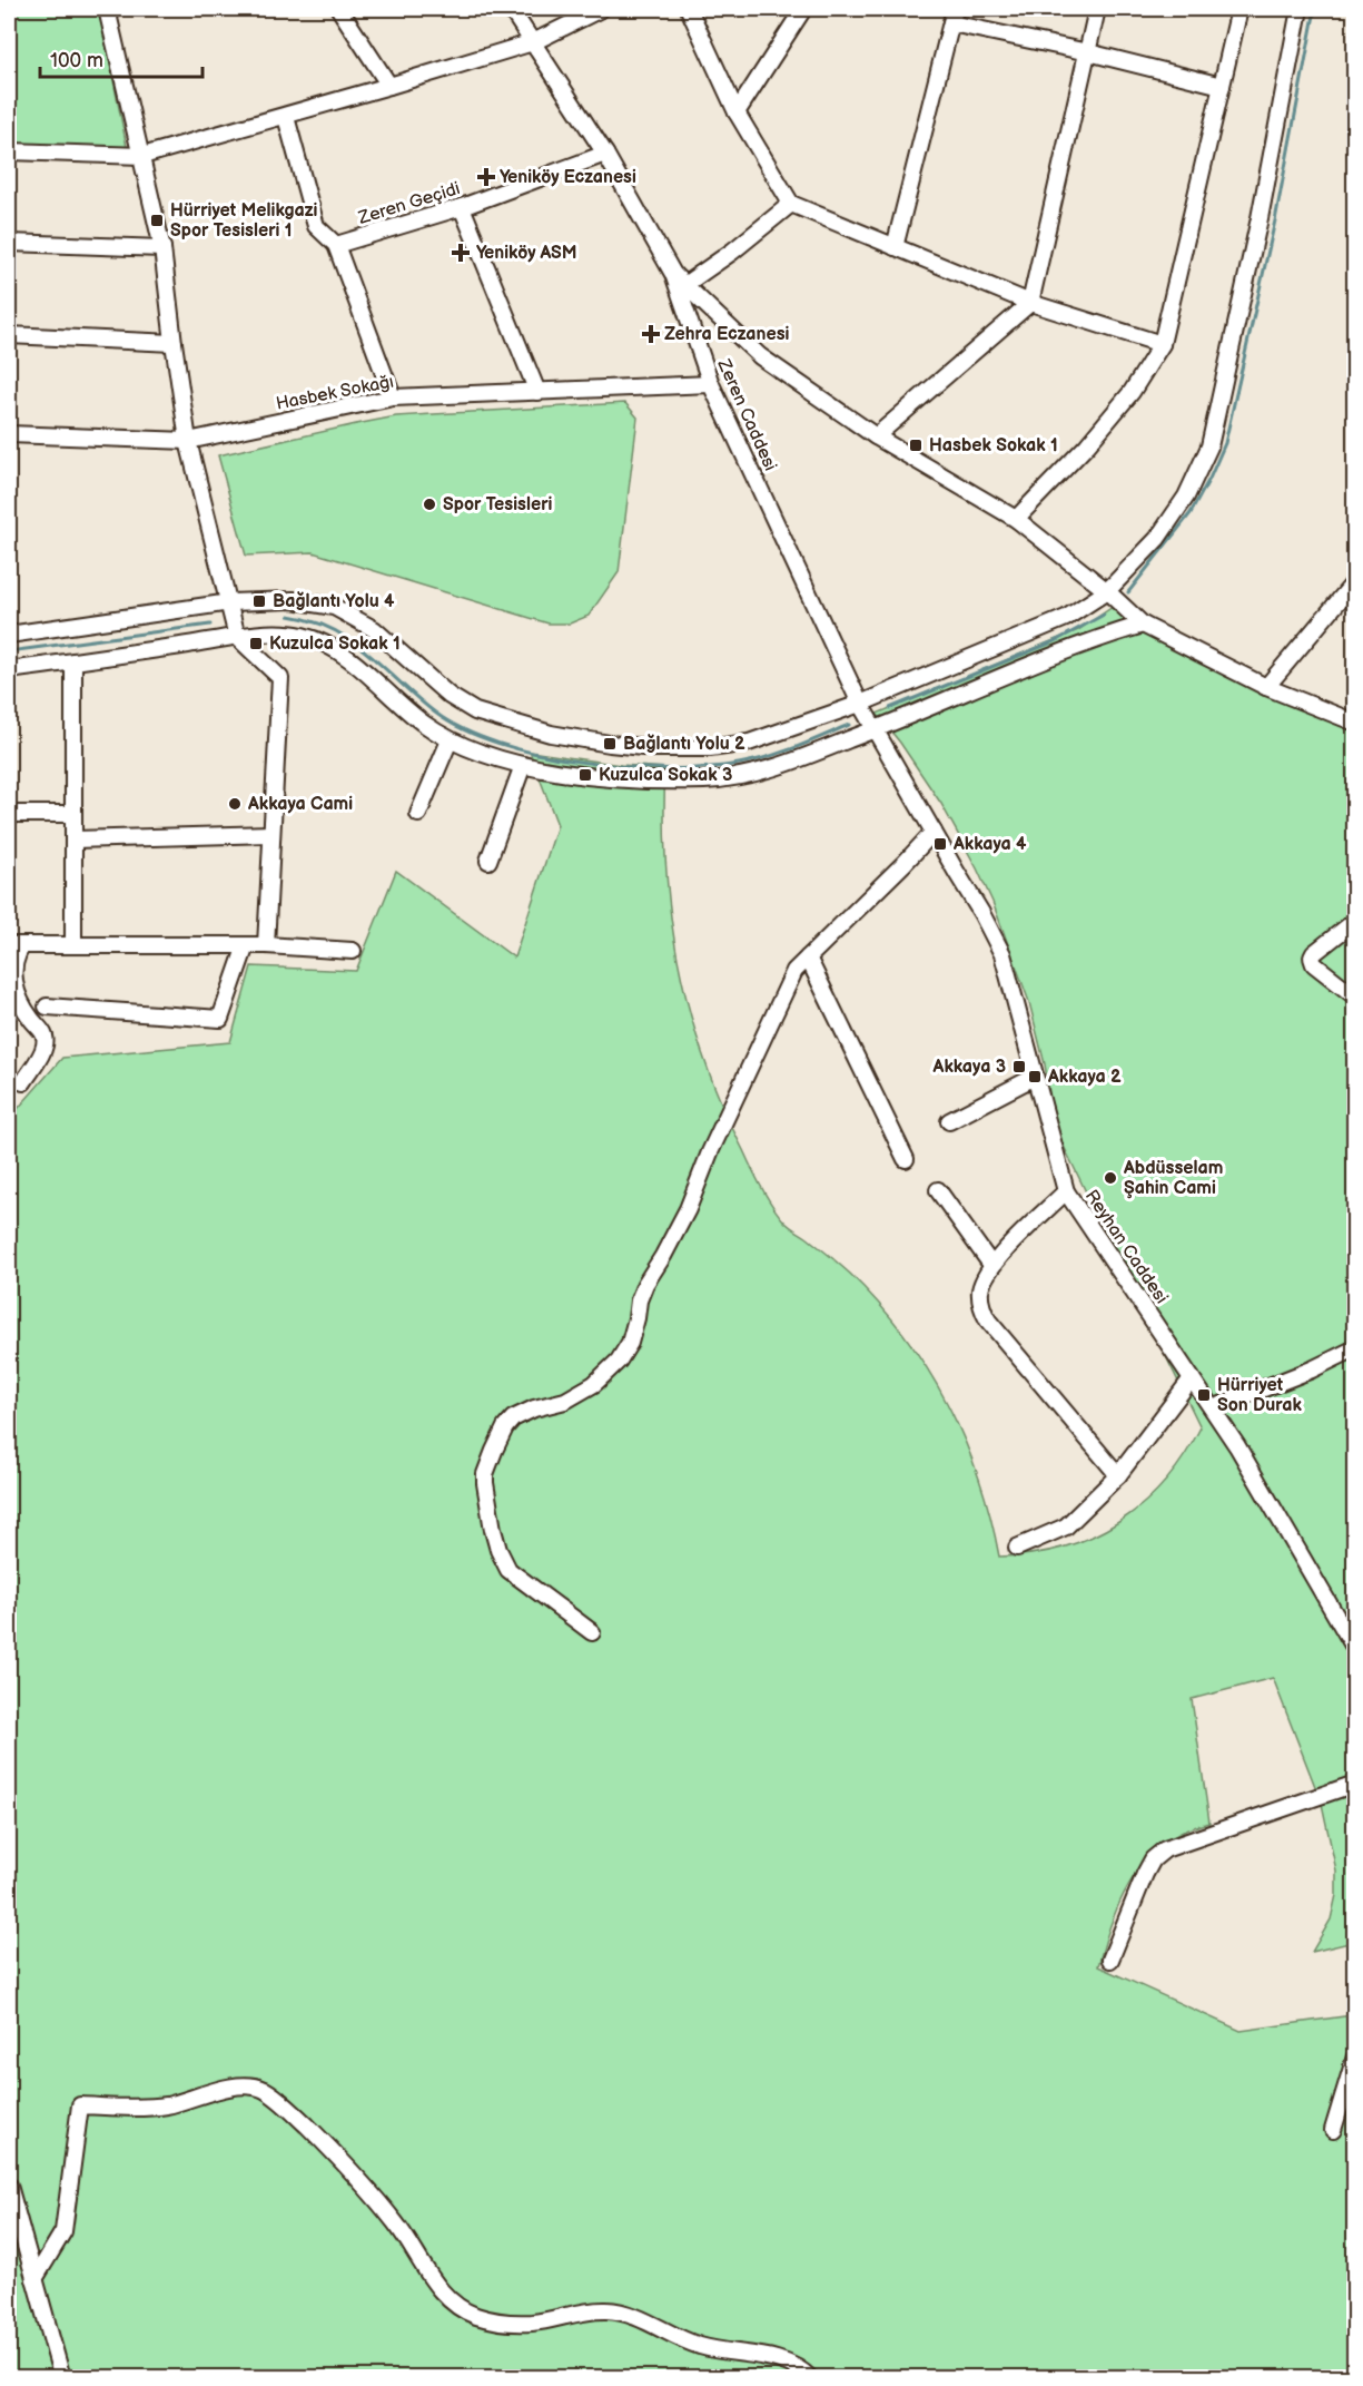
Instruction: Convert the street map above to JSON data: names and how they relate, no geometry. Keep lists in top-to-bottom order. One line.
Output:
{"streets":{"street":["Zeren Geçidi","Hasbek Sokağı","Zeren Caddesi","Reyhan Caddesi"]},"crossings":[["Zeren Geçidi","Zeren Caddesi"],["Hasbek Sokağı","Zeren Caddesi"],["Zeren Caddesi","Reyhan Caddesi"]],"places":{"health":["Yeniköy Eczanesi","Yeniköy ASM","Zehra Eczanesi"],"transit":["Hürriyet Melikgazi Spor Tesisleri 1","Hasbek Sokak 1","Bağlantı Yolu 4","Kuzulca Sokak 1","Bağlantı Yolu 2","Kuzulca Sokak 3","Akkaya 4","Akkaya 3","Akkaya 2","Hürriyet Son Durak"],"other":["Spor Tesisleri","Akkaya Cami","Abdüsselam Şahin Cami"]},"scale_bar":"100 m"}
